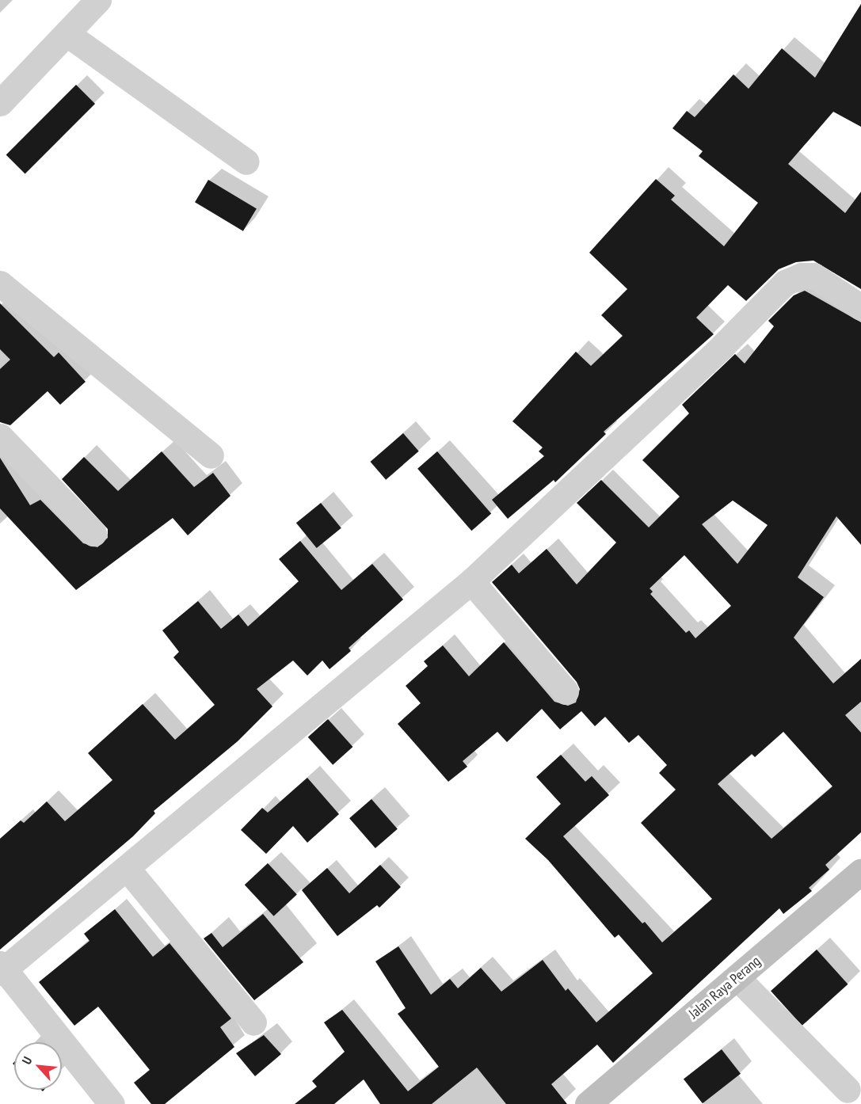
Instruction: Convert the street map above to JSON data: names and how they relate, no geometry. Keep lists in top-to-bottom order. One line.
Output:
{"streets":{"main road":["Jalan Raya Perang"]},"north":"top left"}
